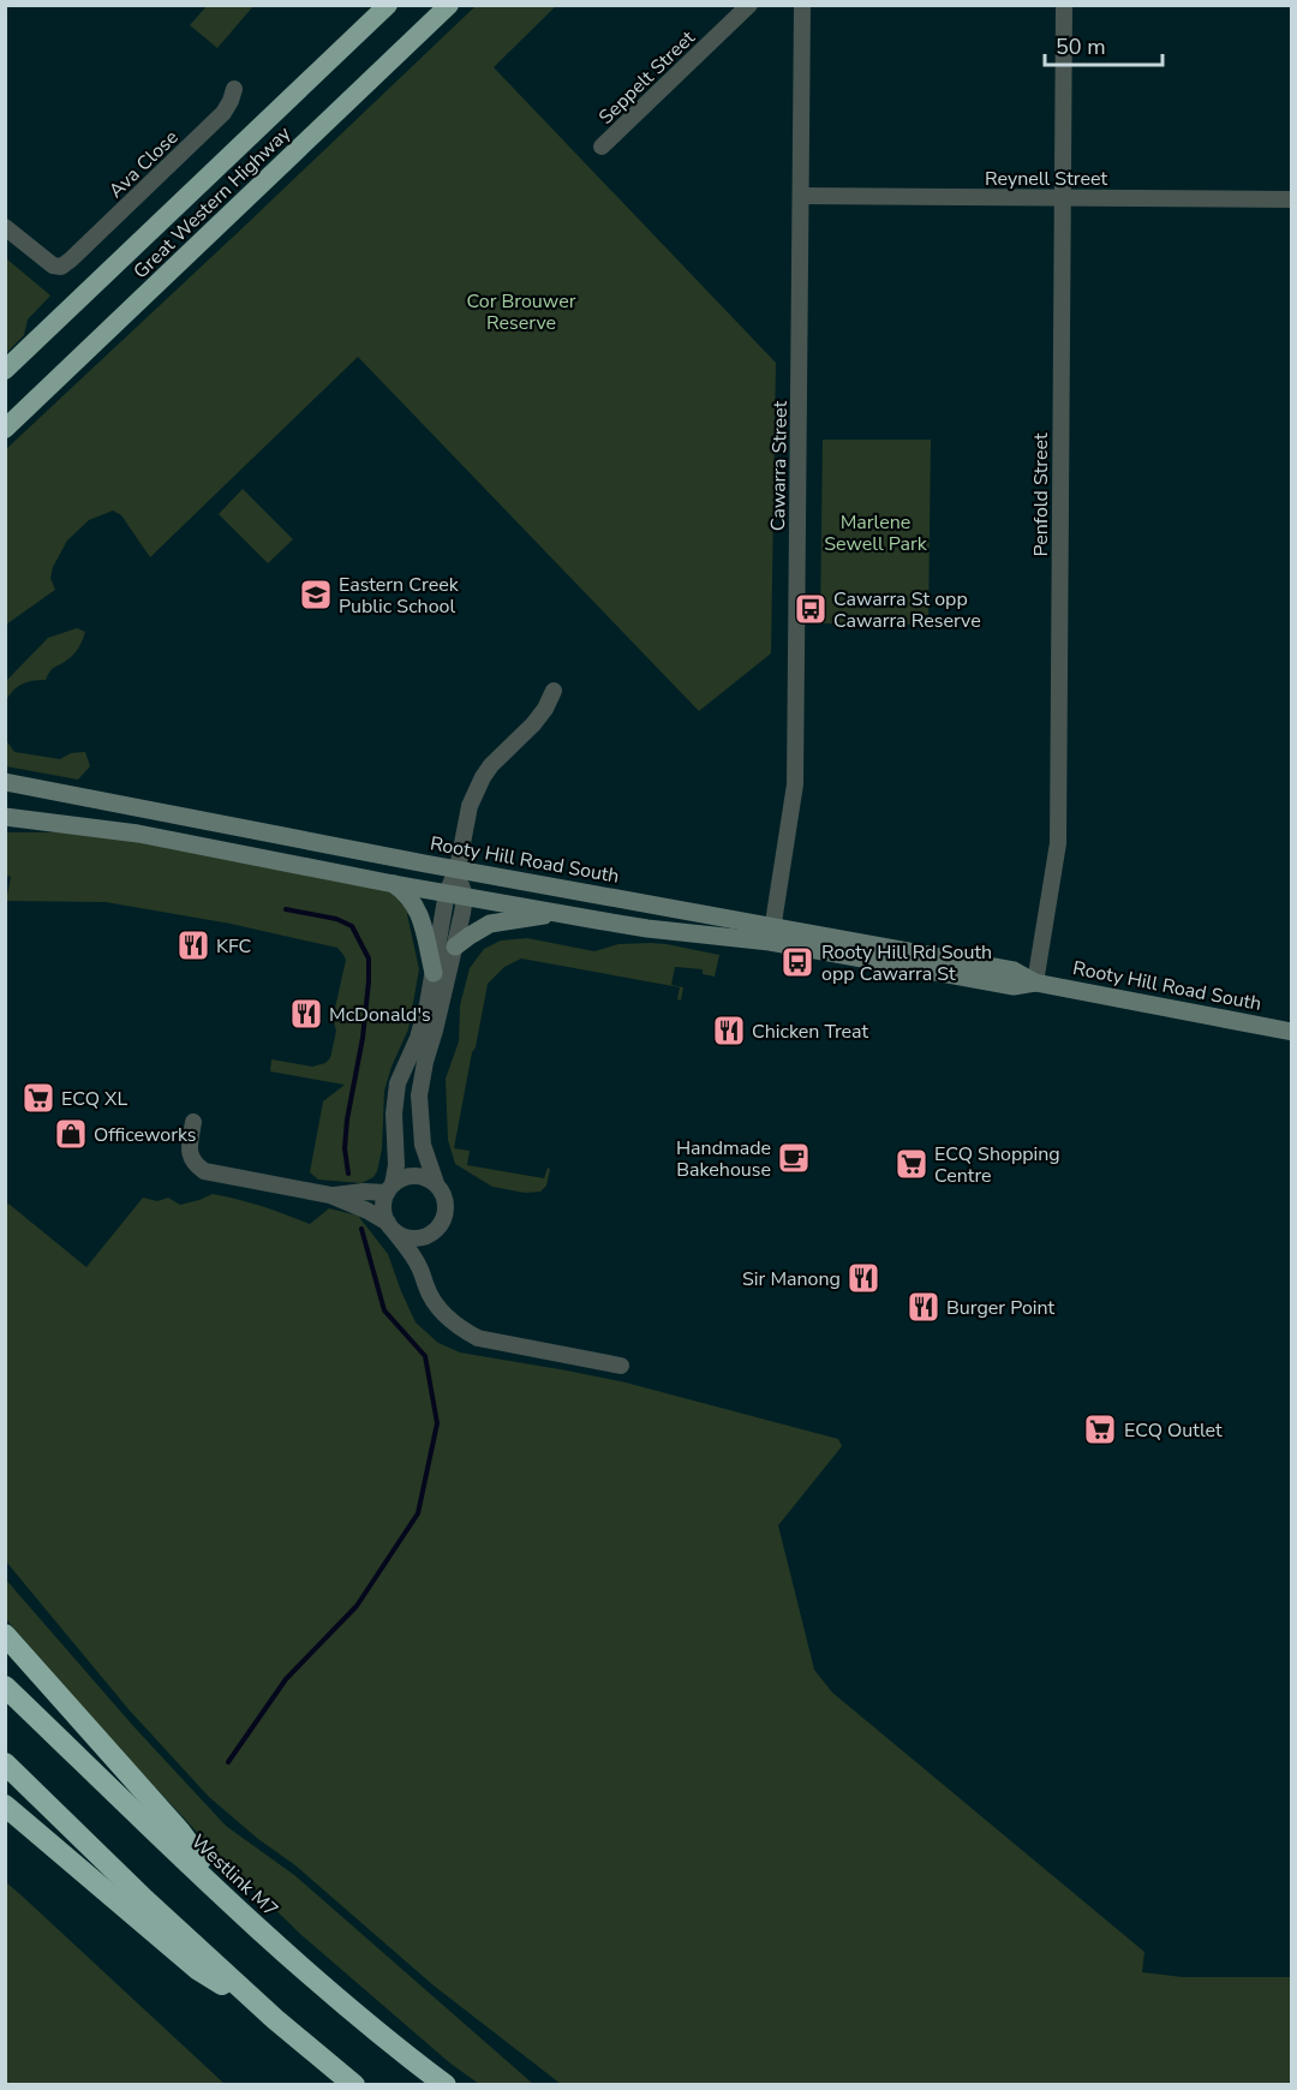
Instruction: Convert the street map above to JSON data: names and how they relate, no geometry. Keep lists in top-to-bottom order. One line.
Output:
{"streets":{"highway":["Great Western Highway","Westlink M7"],"main road":["Rooty Hill Road South"],"street":["Seppelt Street","Ava Close","Reynell Street","Cawarra Street","Penfold Street"]},"crossings":[["Reynell Street","Cawarra Street"],["Reynell Street","Penfold Street"],["Cawarra Street","Rooty Hill Road South"],["Penfold Street","Rooty Hill Road South"]],"parks":["Cor Brouwer Reserve","Marlene Sewell Park"],"places":{"school or university":["Eastern Creek Public School"],"bus stop":["Cawarra St opp Cawarra Reserve","Rooty Hill Rd South opp Cawarra St"],"restaurant":["KFC","McDonald's","Chicken Treat","Sir Manong","Burger Point"],"supermarket":["ECQ XL","ECQ Shopping Centre","ECQ Outlet"],"shop":["Officeworks"],"cafe":["Handmade Bakehouse"]},"scale_bar":"50 m"}
